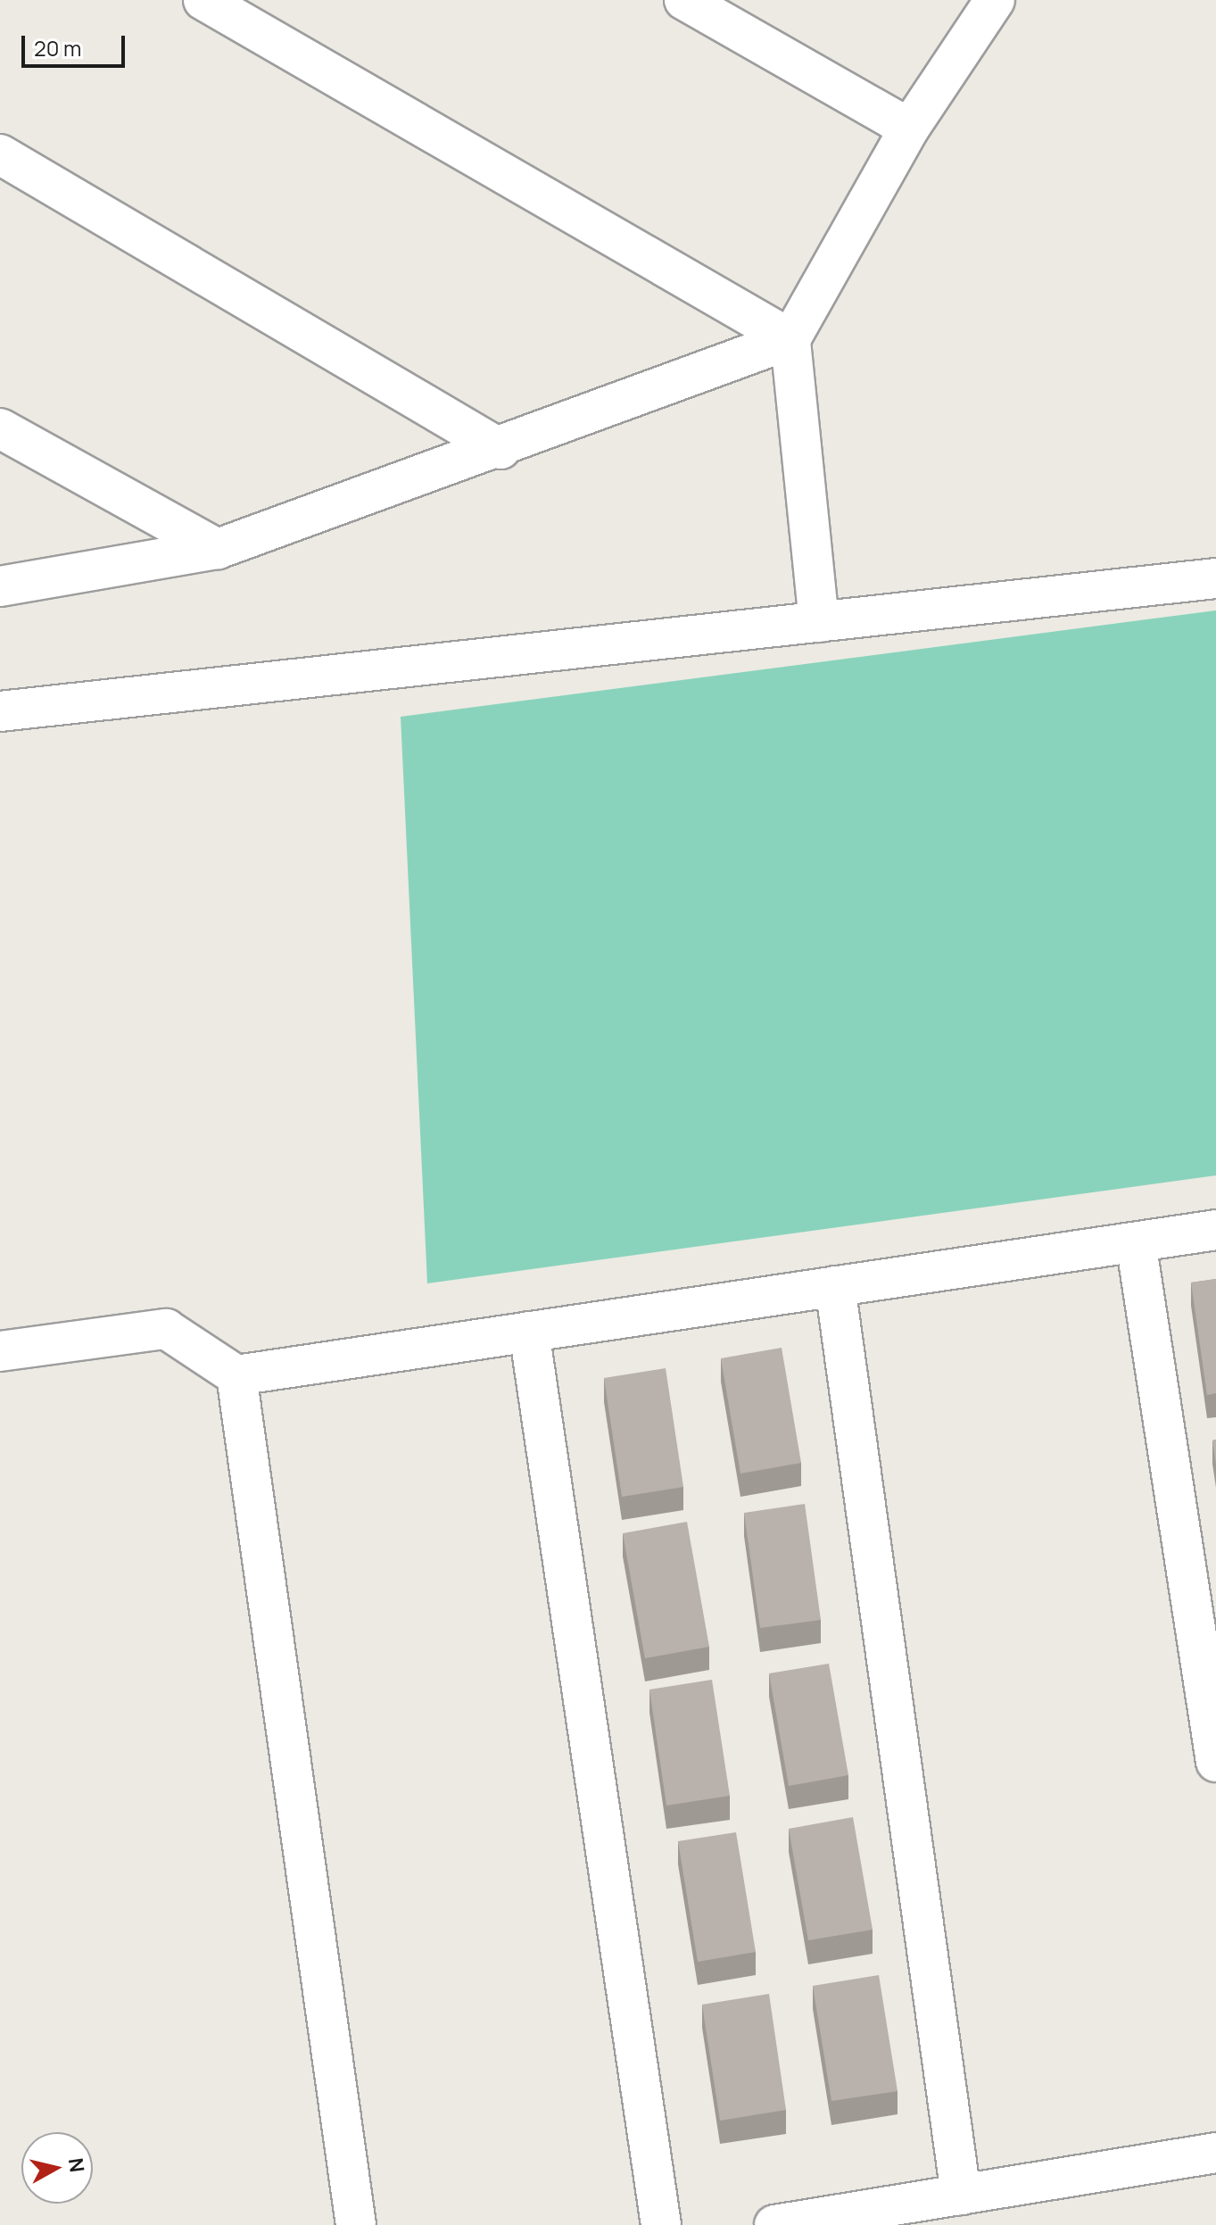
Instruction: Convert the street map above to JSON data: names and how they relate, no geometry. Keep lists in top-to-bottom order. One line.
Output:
{"scale_bar":"20 m","north":"right"}
